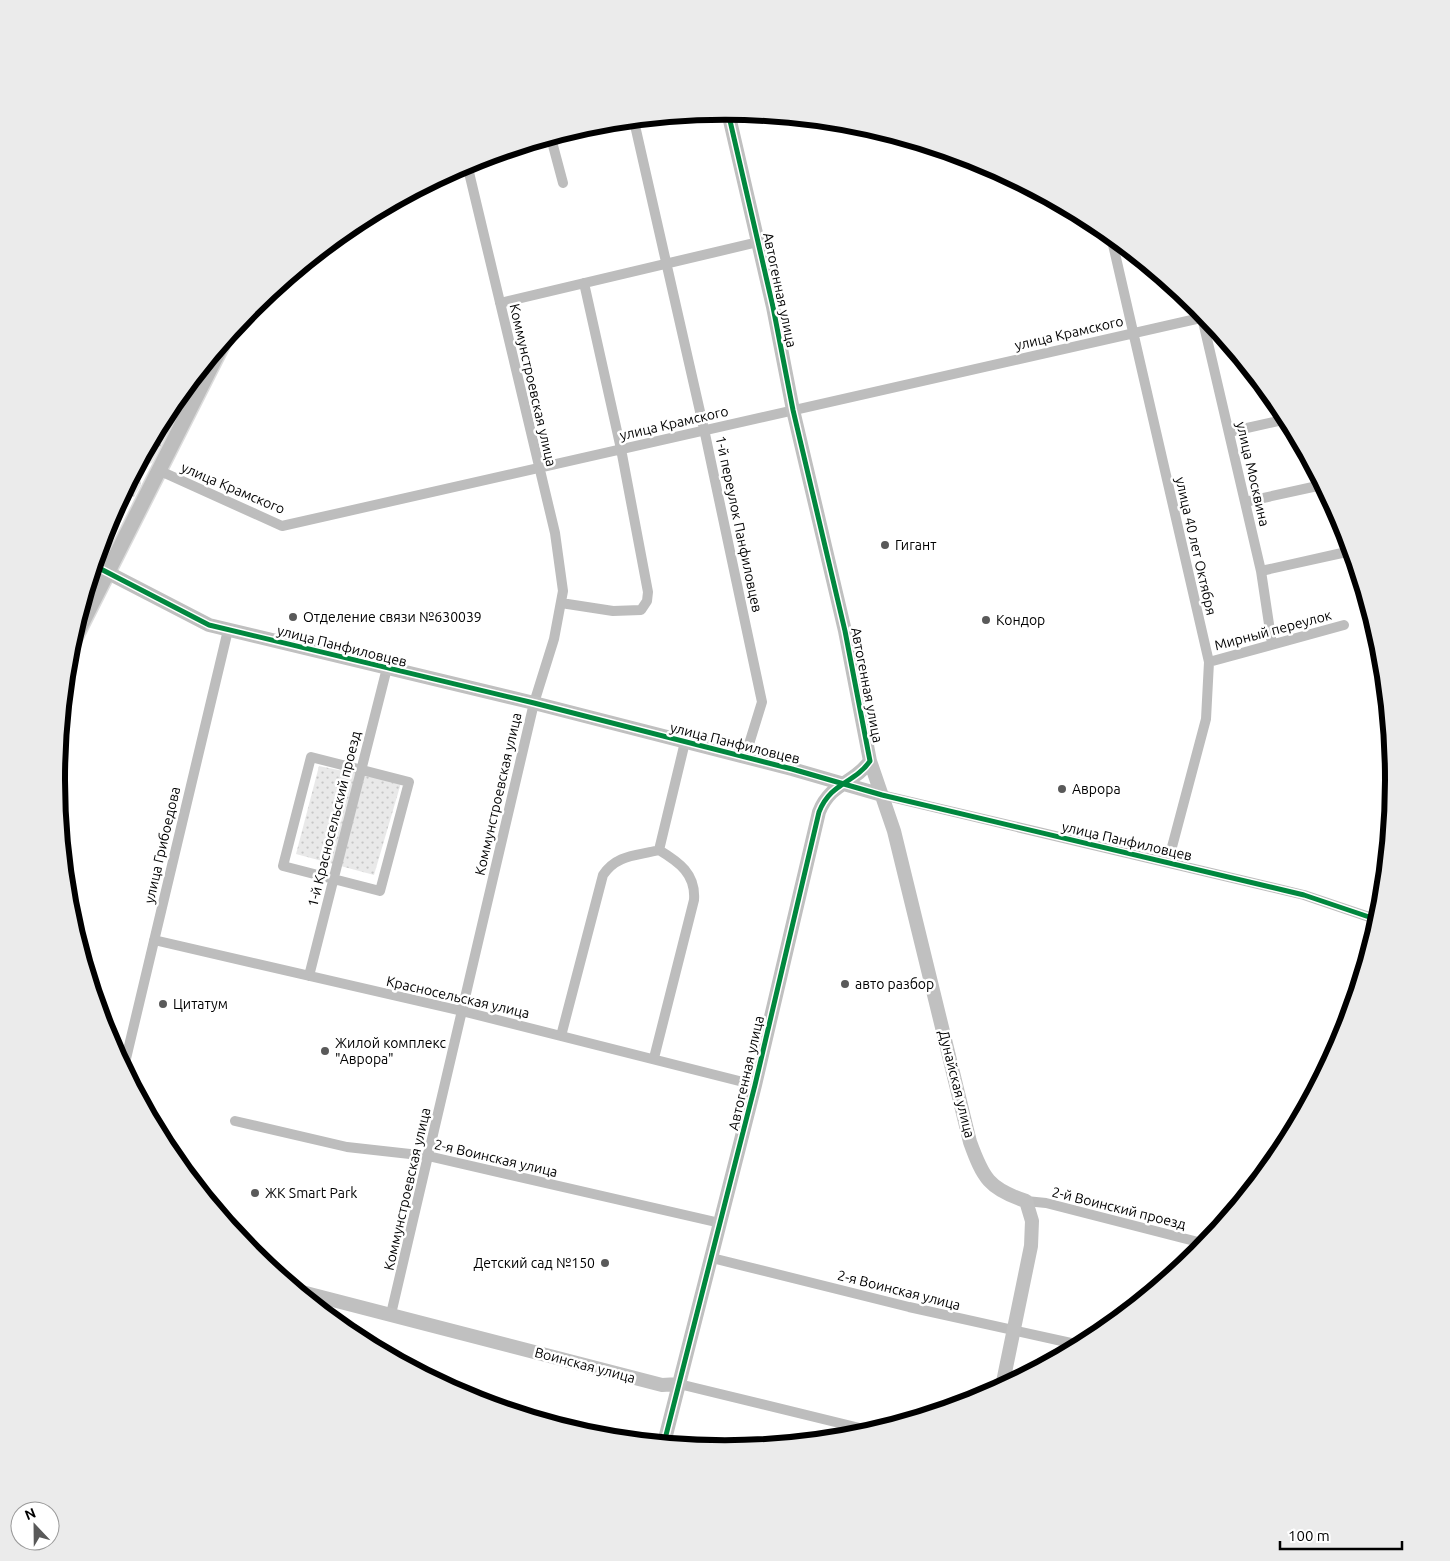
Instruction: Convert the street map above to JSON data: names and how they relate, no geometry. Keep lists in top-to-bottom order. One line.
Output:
{"streets":{"street":["Автогенная улица","улица Крамского","Коммунстроевская улица","улица Москвина","1-й переулок Панфиловцев","улица 40 лет Октября","Мирный переулок","улица Панфиловцев","1-й Красносельский проезд","улица Грибоедова","Красносельская улица","Дунайская улица","2-я Воинская улица","2-й Воинский проезд","Воинская улица"]},"crossings":[["Автогенная улица","улица Крамского"],["Автогенная улица","улица Панфиловцев"],["Автогенная улица","Красносельская улица"],["Автогенная улица","Дунайская улица"],["Автогенная улица","2-я Воинская улица"],["Автогенная улица","Воинская улица"],["улица Крамского","Коммунстроевская улица"],["улица Крамского","1-й переулок Панфиловцев"],["улица Крамского","улица 40 лет Октября"],["Коммунстроевская улица","улица Панфиловцев"],["Коммунстроевская улица","Красносельская улица"],["Коммунстроевская улица","2-я Воинская улица"],["Коммунстроевская улица","Воинская улица"],["улица Москвина","Мирный переулок"],["1-й переулок Панфиловцев","улица Панфиловцев"],["улица 40 лет Октября","Мирный переулок"],["улица 40 лет Октября","улица Панфиловцев"],["улица Панфиловцев","1-й Красносельский проезд"],["улица Панфиловцев","улица Грибоедова"],["улица Панфиловцев","Дунайская улица"],["1-й Красносельский проезд","Красносельская улица"],["улица Грибоедова","Красносельская улица"],["Дунайская улица","2-й Воинский проезд"]],"places":["Гигант","Отделение связи №630039","Кондор","Аврора","авто разбор","Цитатум","Жилой комплекс \"Аврора\"","ЖК Smart Park","Детский сад №150"],"scale_bar":"100 m","north":"top"}
